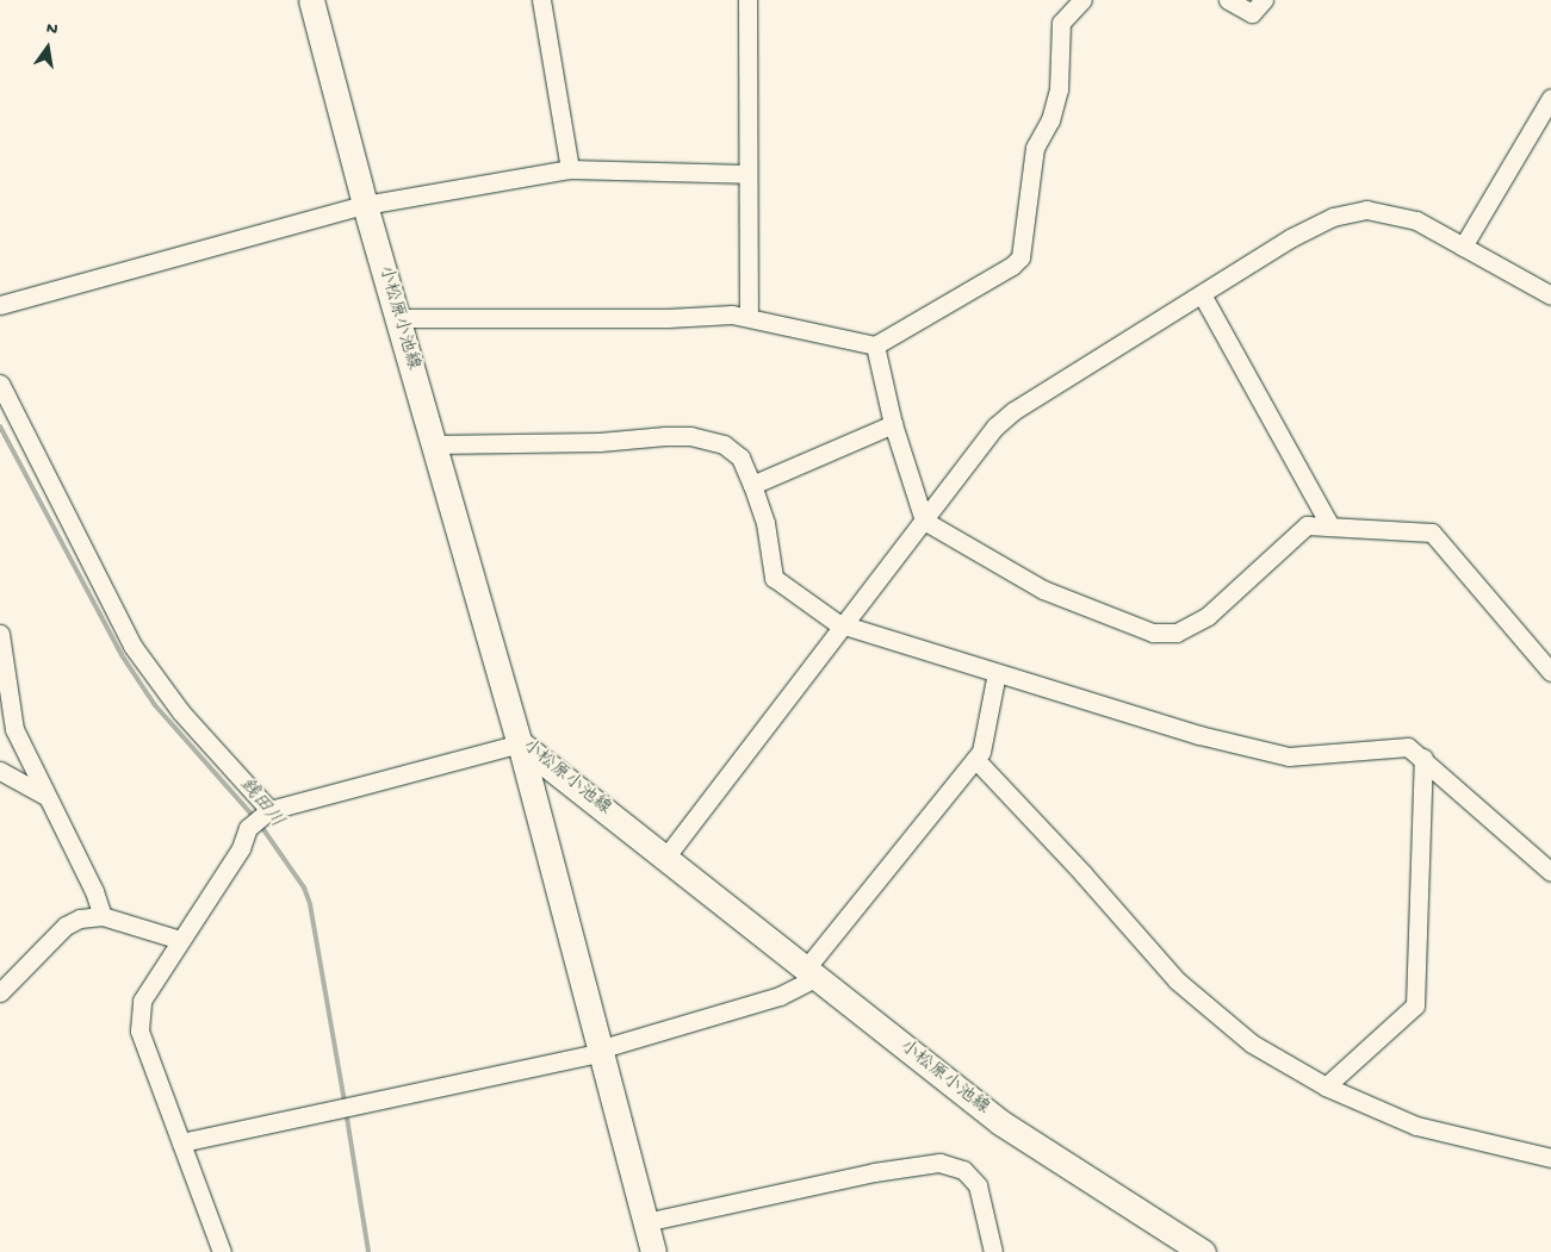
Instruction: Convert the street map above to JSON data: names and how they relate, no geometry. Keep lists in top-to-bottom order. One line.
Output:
{"streets":{"main road":["小松原小池線"]},"water":["銭田川"],"north":"top"}
